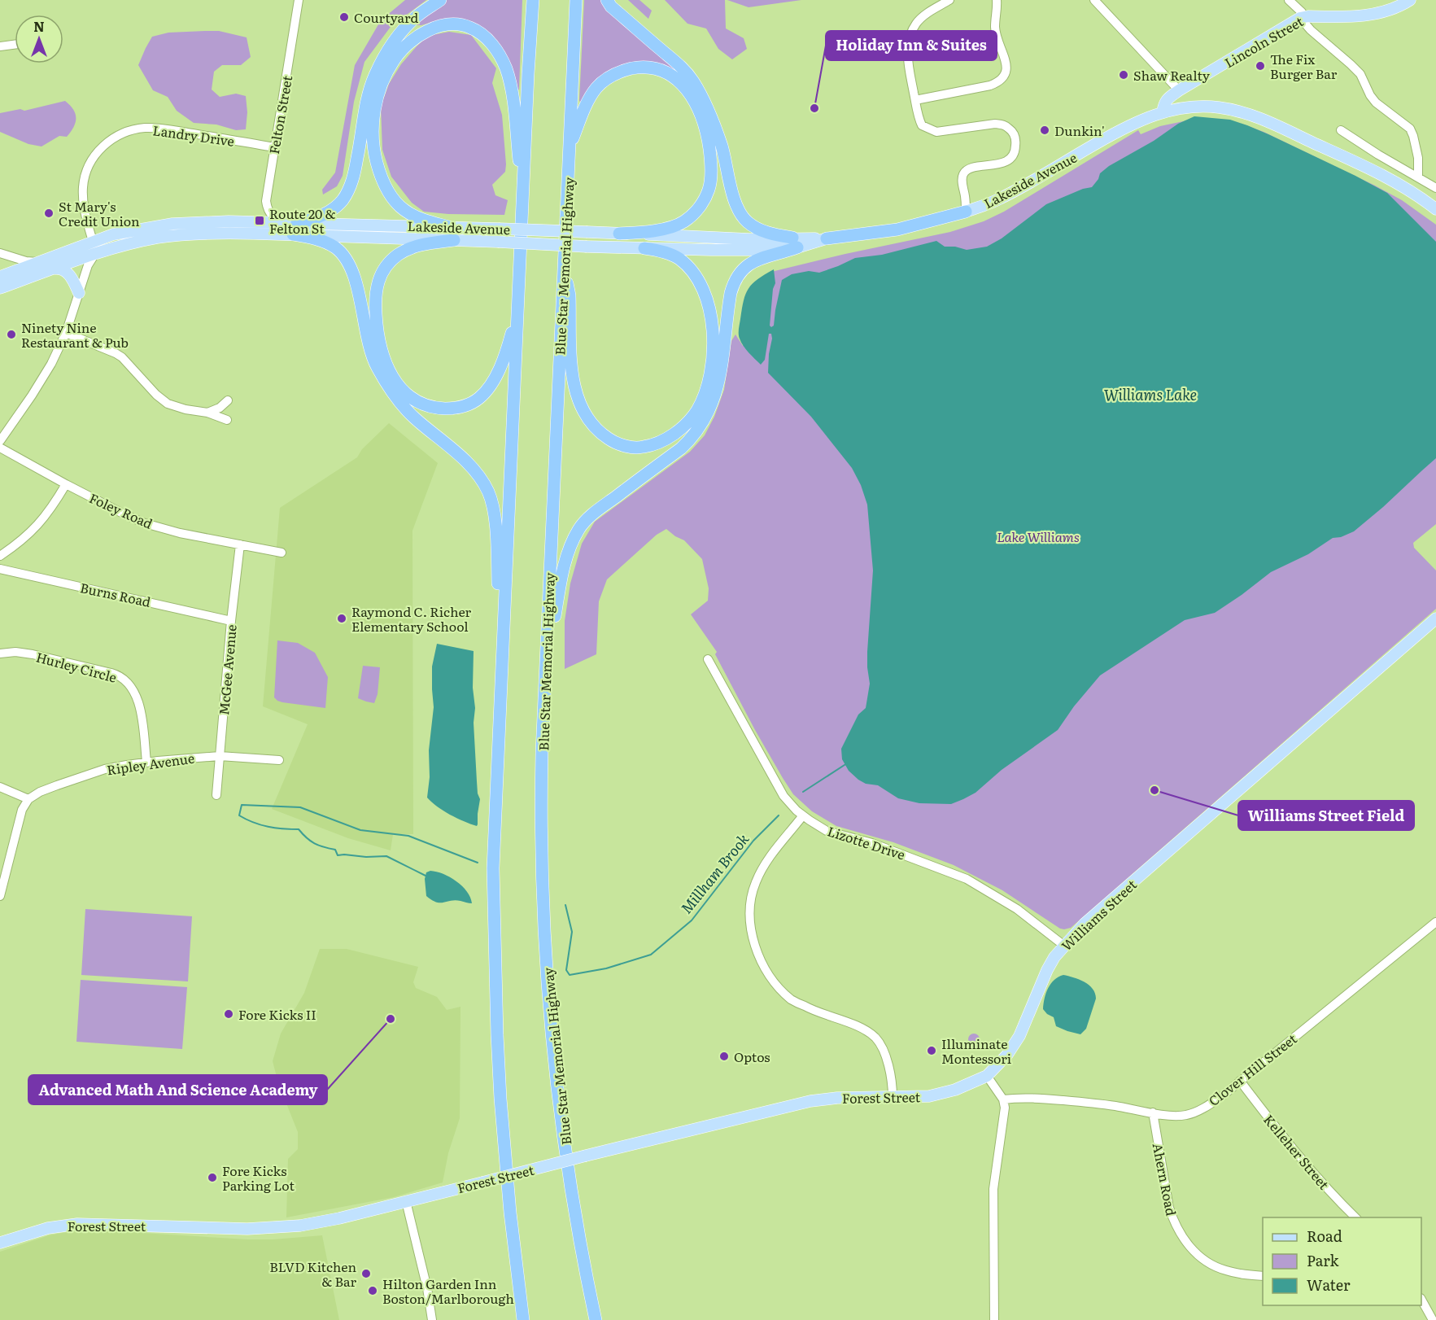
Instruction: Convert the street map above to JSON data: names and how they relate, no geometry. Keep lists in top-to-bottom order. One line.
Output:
{"streets":{"highway":["Lakeside Avenue","Blue Star Memorial Highway"],"main road":["Lincoln Street","Williams Street","Forest Street"],"street":["Felton Street","Landry Drive","Foley Road","Burns Road","Hurley Circle","McGee Avenue","Ripley Avenue","Lizotte Drive","Clover Hill Street","Kelleher Street","Ahern Road"]},"crossings":[["Lincoln Street","Lakeside Avenue"],["Felton Street","Landry Drive"],["Felton Street","Lakeside Avenue"],["Landry Drive","Lakeside Avenue"],["Foley Road","McGee Avenue"],["Burns Road","McGee Avenue"],["Hurley Circle","Ripley Avenue"],["McGee Avenue","Ripley Avenue"],["Lizotte Drive","Williams Street"],["Williams Street","Forest Street"],["Clover Hill Street","Kelleher Street"],["Clover Hill Street","Ahern Road"]],"water":["Williams Lake","Millham Brook"],"parks":["Lake Williams"],"places":{"other":["Courtyard","The Fix Burger Bar","Shaw Realty","Holiday Inn & Suites","Dunkin'","St Mary's Credit Union","Ninety Nine Restaurant & Pub","Raymond C. Richer Elementary School","Williams Street Field","Fore Kicks II","Advanced Math And Science Academy","Illuminate Montessori","Optos","Fore Kicks Parking Lot","BLVD Kitchen & Bar","Hilton Garden Inn Boston/Marlborough"],"transit":["Route 20 & Felton St"]},"legend":["Road","Park","Water"],"north":"top"}
